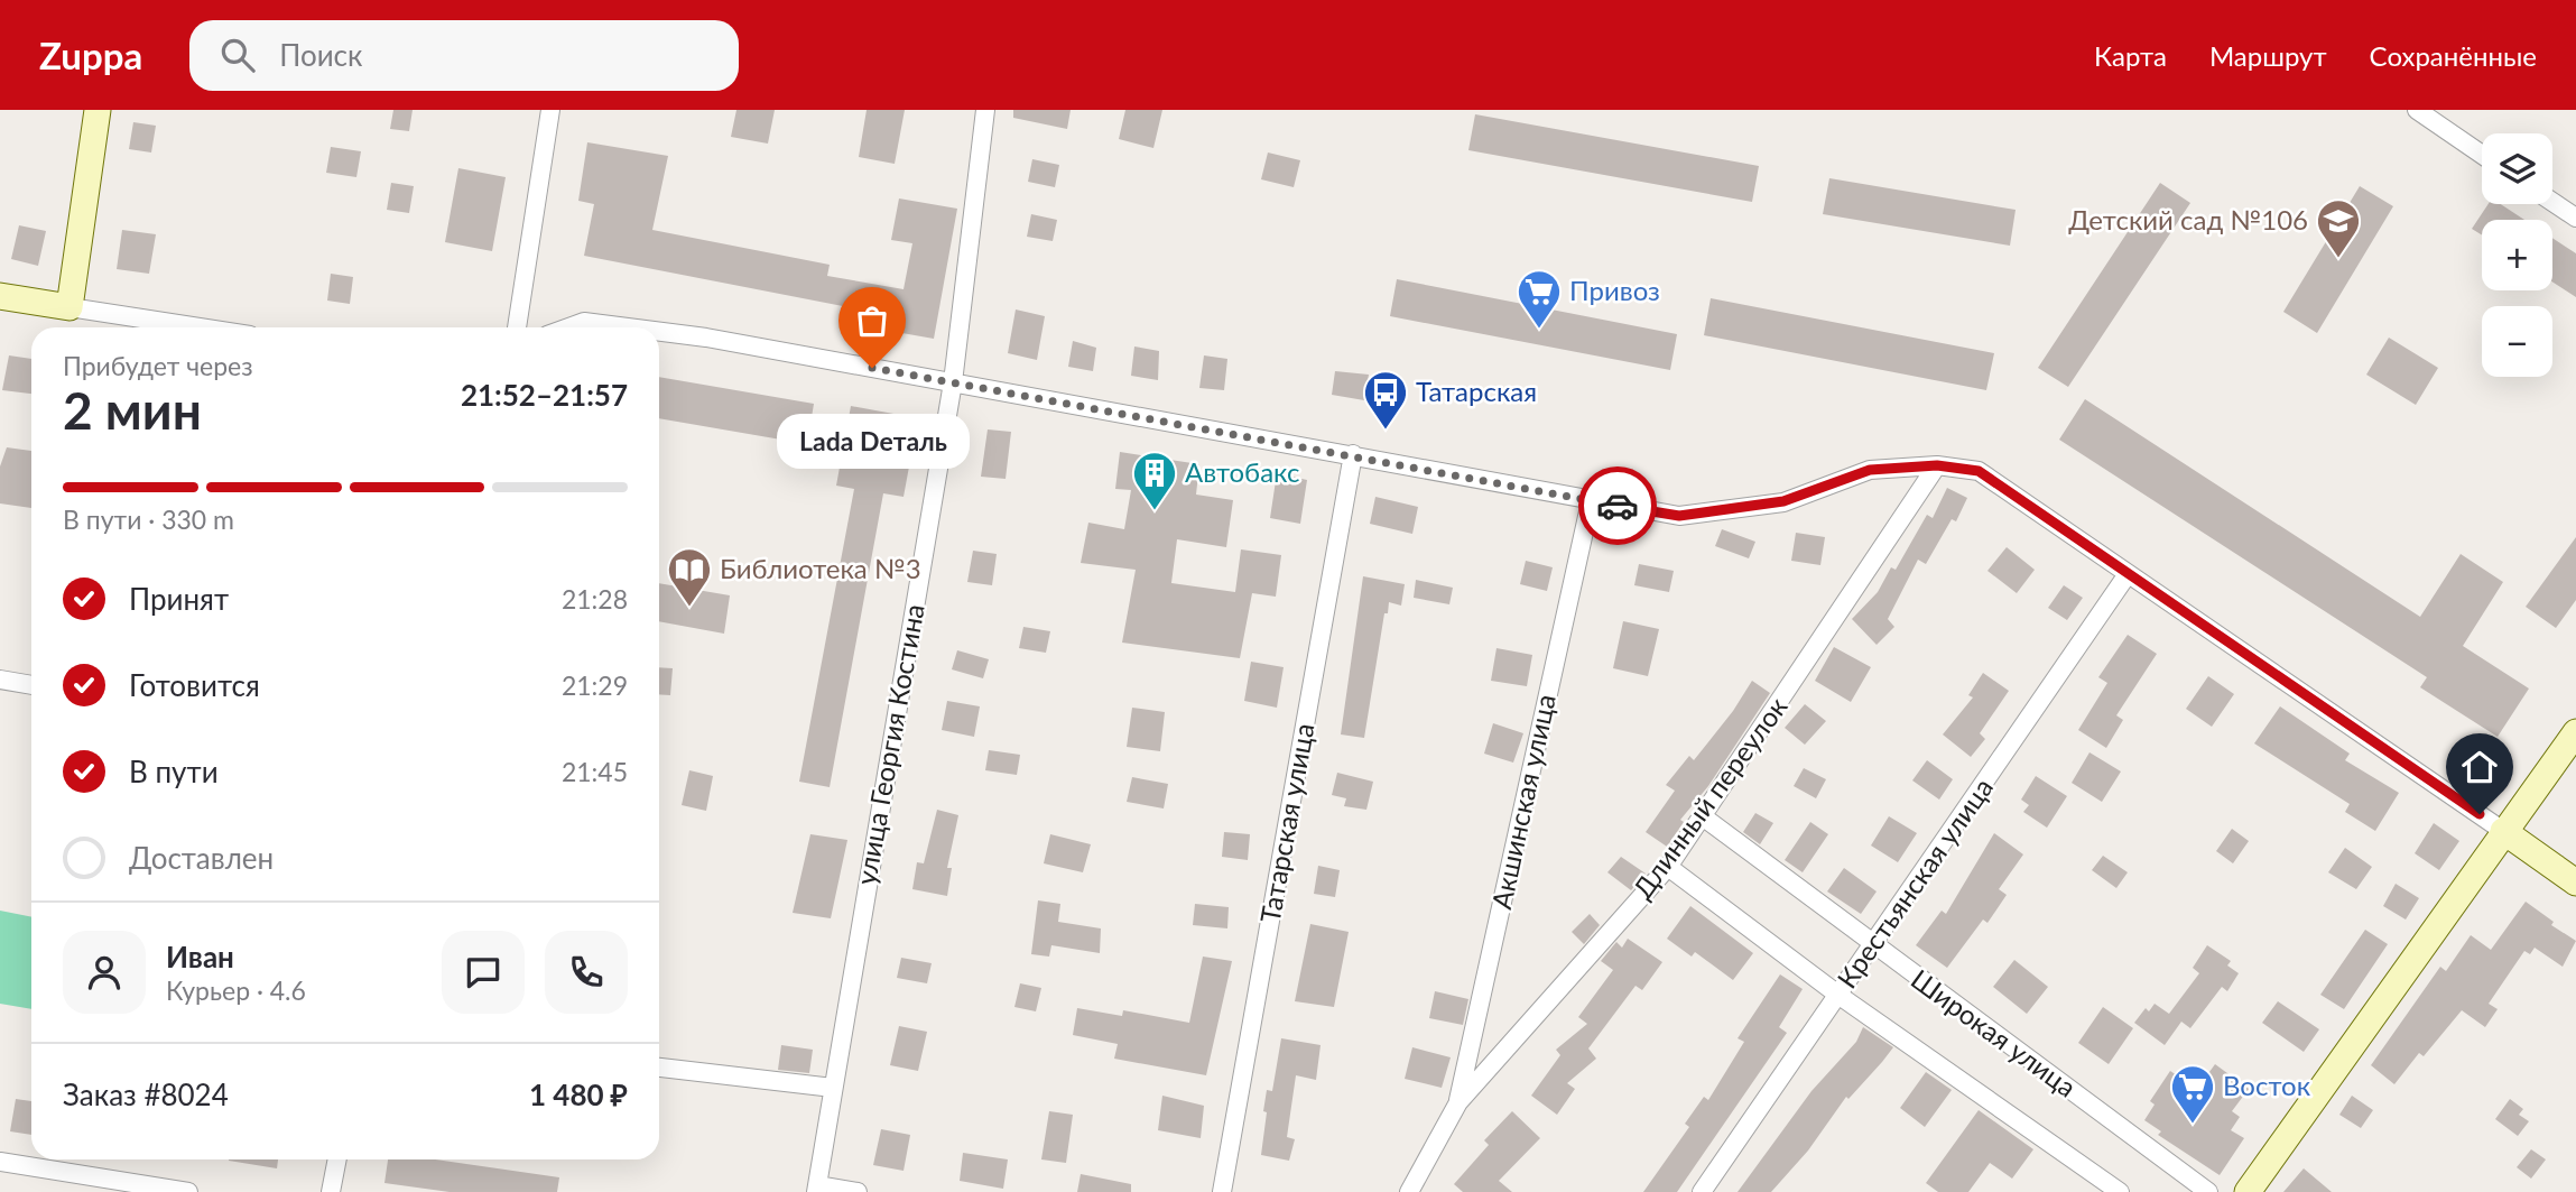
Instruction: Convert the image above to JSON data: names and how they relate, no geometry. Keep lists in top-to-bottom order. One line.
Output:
{"streets":{"street":["улица Георгия Костина","Длинный переулок","Акшинская улица","Татарская улица","Крестьянская улица","Широкая улица"]},"crossings":[["Длинный переулок","Акшинская улица"],["Длинный переулок","Широкая улица"],["Крестьянская улица","Широкая улица"]],"places":{"school or university":["Детский сад №106"],"supermarket":["Привоз","Восток"],"other":["Lada Dеталь"],"bus stop":["Татарская"],"building":["Автобакс"],"library":["Библиотека №3"]},"page":{"header":"Zuppa","search":"Поиск","nav":["Карта","Маршрут","Сохранённые"],"map_buttons":["+","−"],"heading":["2 мин","Прибудет через","21:52–21:57"],"panel":["Иван","Курьер · 4.6","Заказ #8024","1 480 ₽"],"bubble":"Lada Dеталь","bar":"В пути · 330 m","list":[["Принят","21:28"],["Готовится","21:29"],["В пути","21:45"],"Доставлен"]}}
